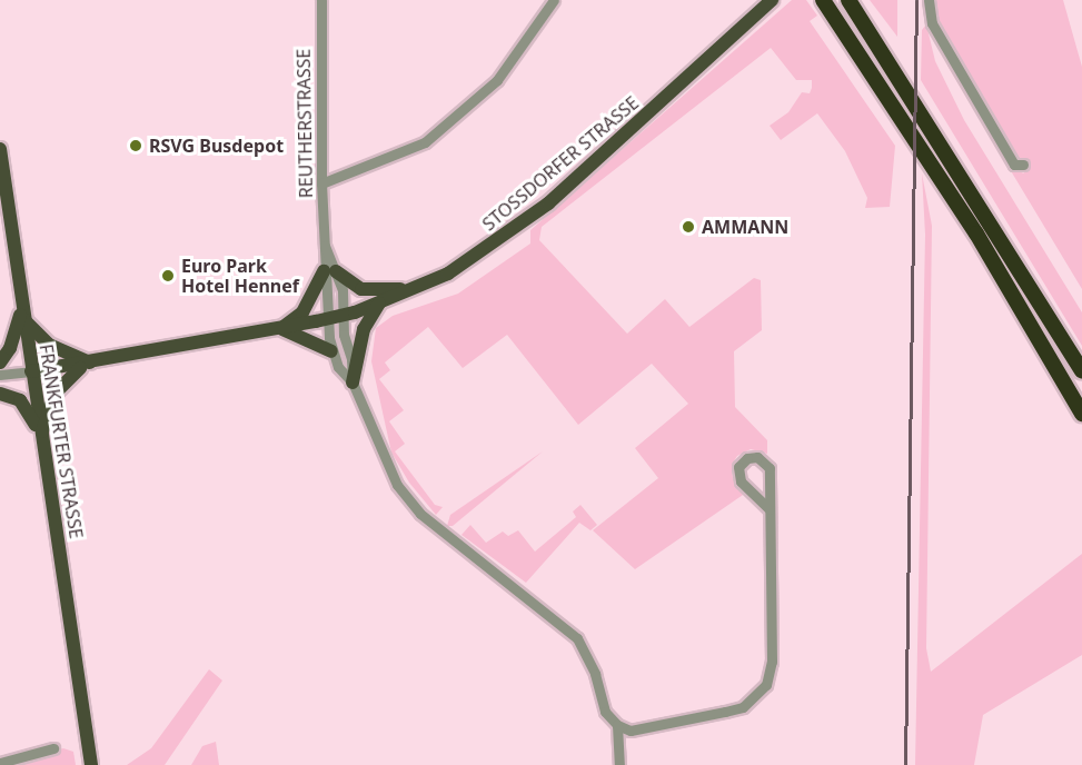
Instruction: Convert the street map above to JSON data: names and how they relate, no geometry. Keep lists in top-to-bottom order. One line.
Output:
{"streets":{"main road":["STOSSDORFER STRASSE","FRANKFURTER STRASSE"],"street":["REUTHERSTRASSE"]},"crossings":[["REUTHERSTRASSE","STOSSDORFER STRASSE"],["STOSSDORFER STRASSE","FRANKFURTER STRASSE"]],"places":["RSVG Busdepot","AMMANN","Euro Park Hotel Hennef"]}
